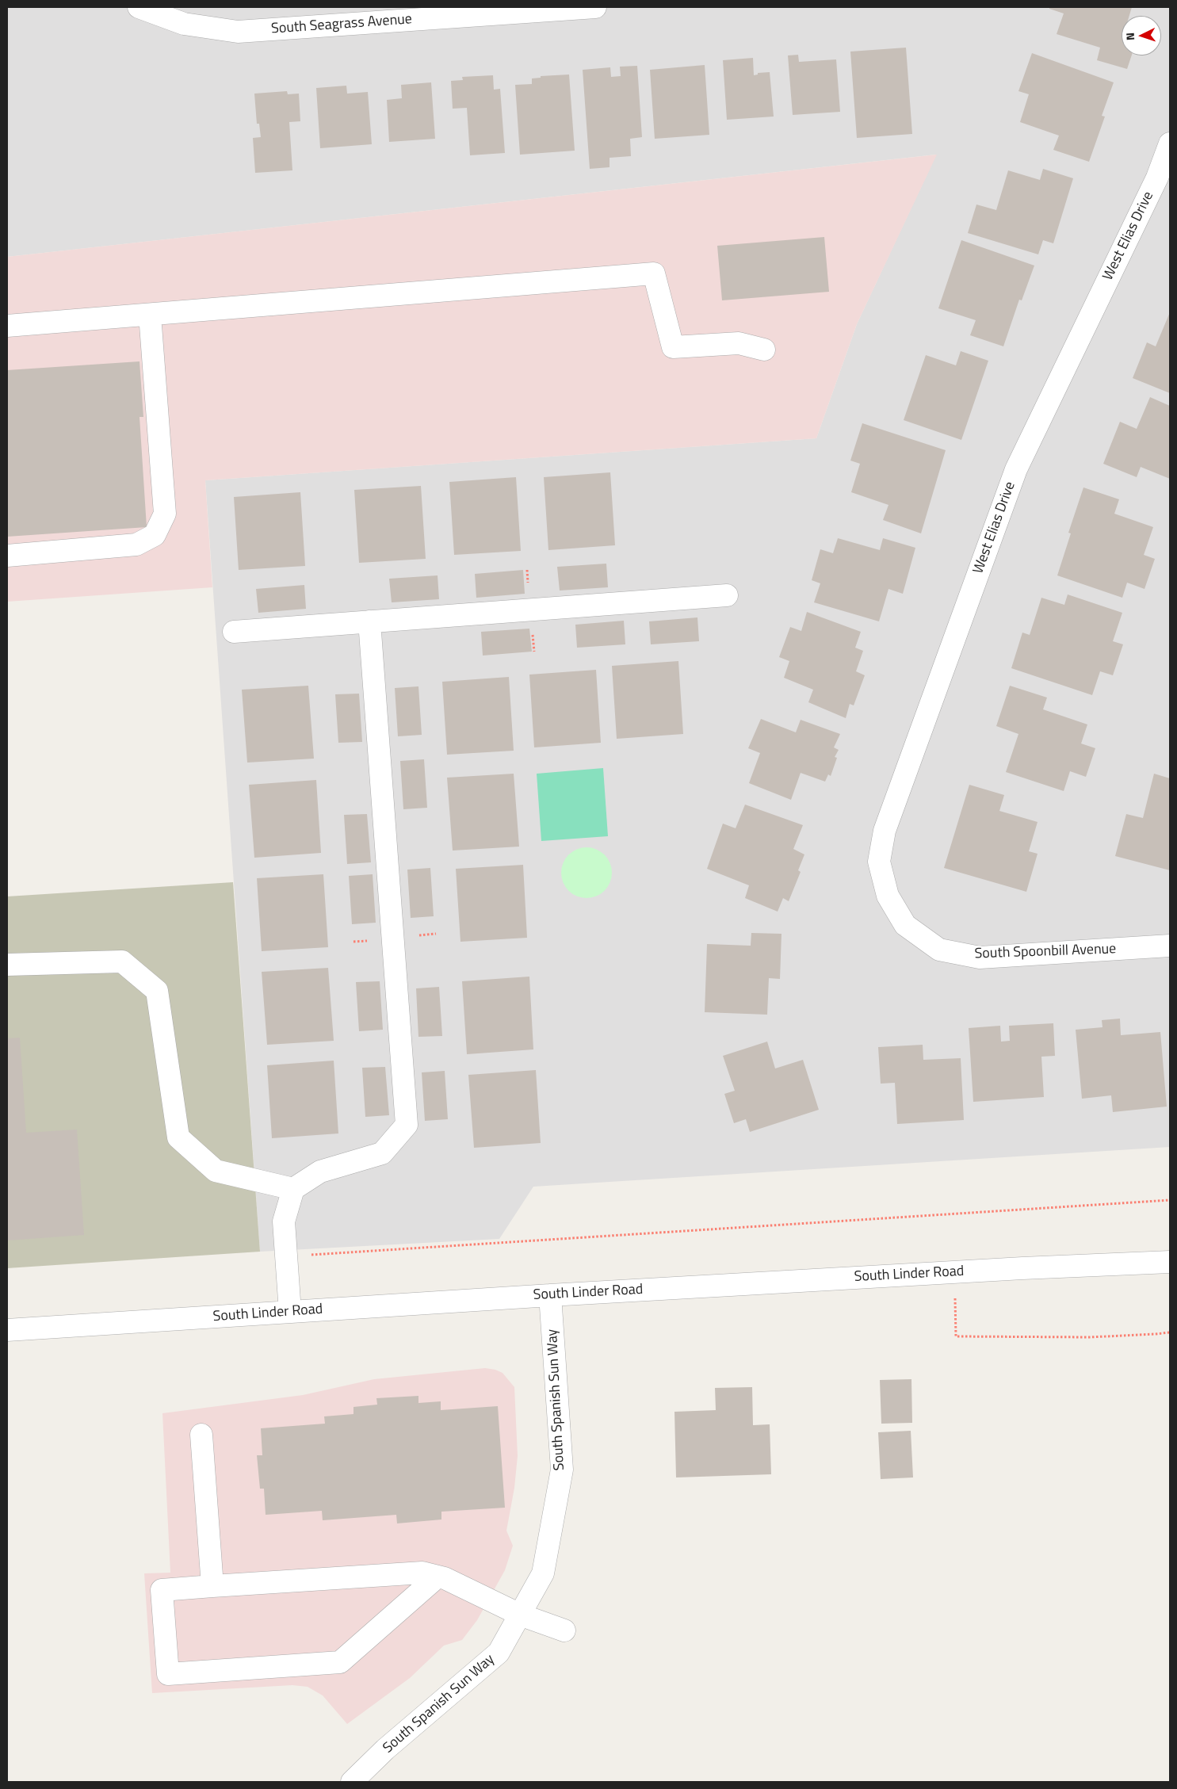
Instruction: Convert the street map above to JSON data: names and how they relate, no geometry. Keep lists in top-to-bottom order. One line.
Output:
{"streets":{"street":["South Seagrass Avenue","West Elias Drive","South Spoonbill Avenue","South Linder Road","South Spanish Sun Way"]},"crossings":[["West Elias Drive","South Spoonbill Avenue"],["South Linder Road","South Spanish Sun Way"]],"north":"left"}
